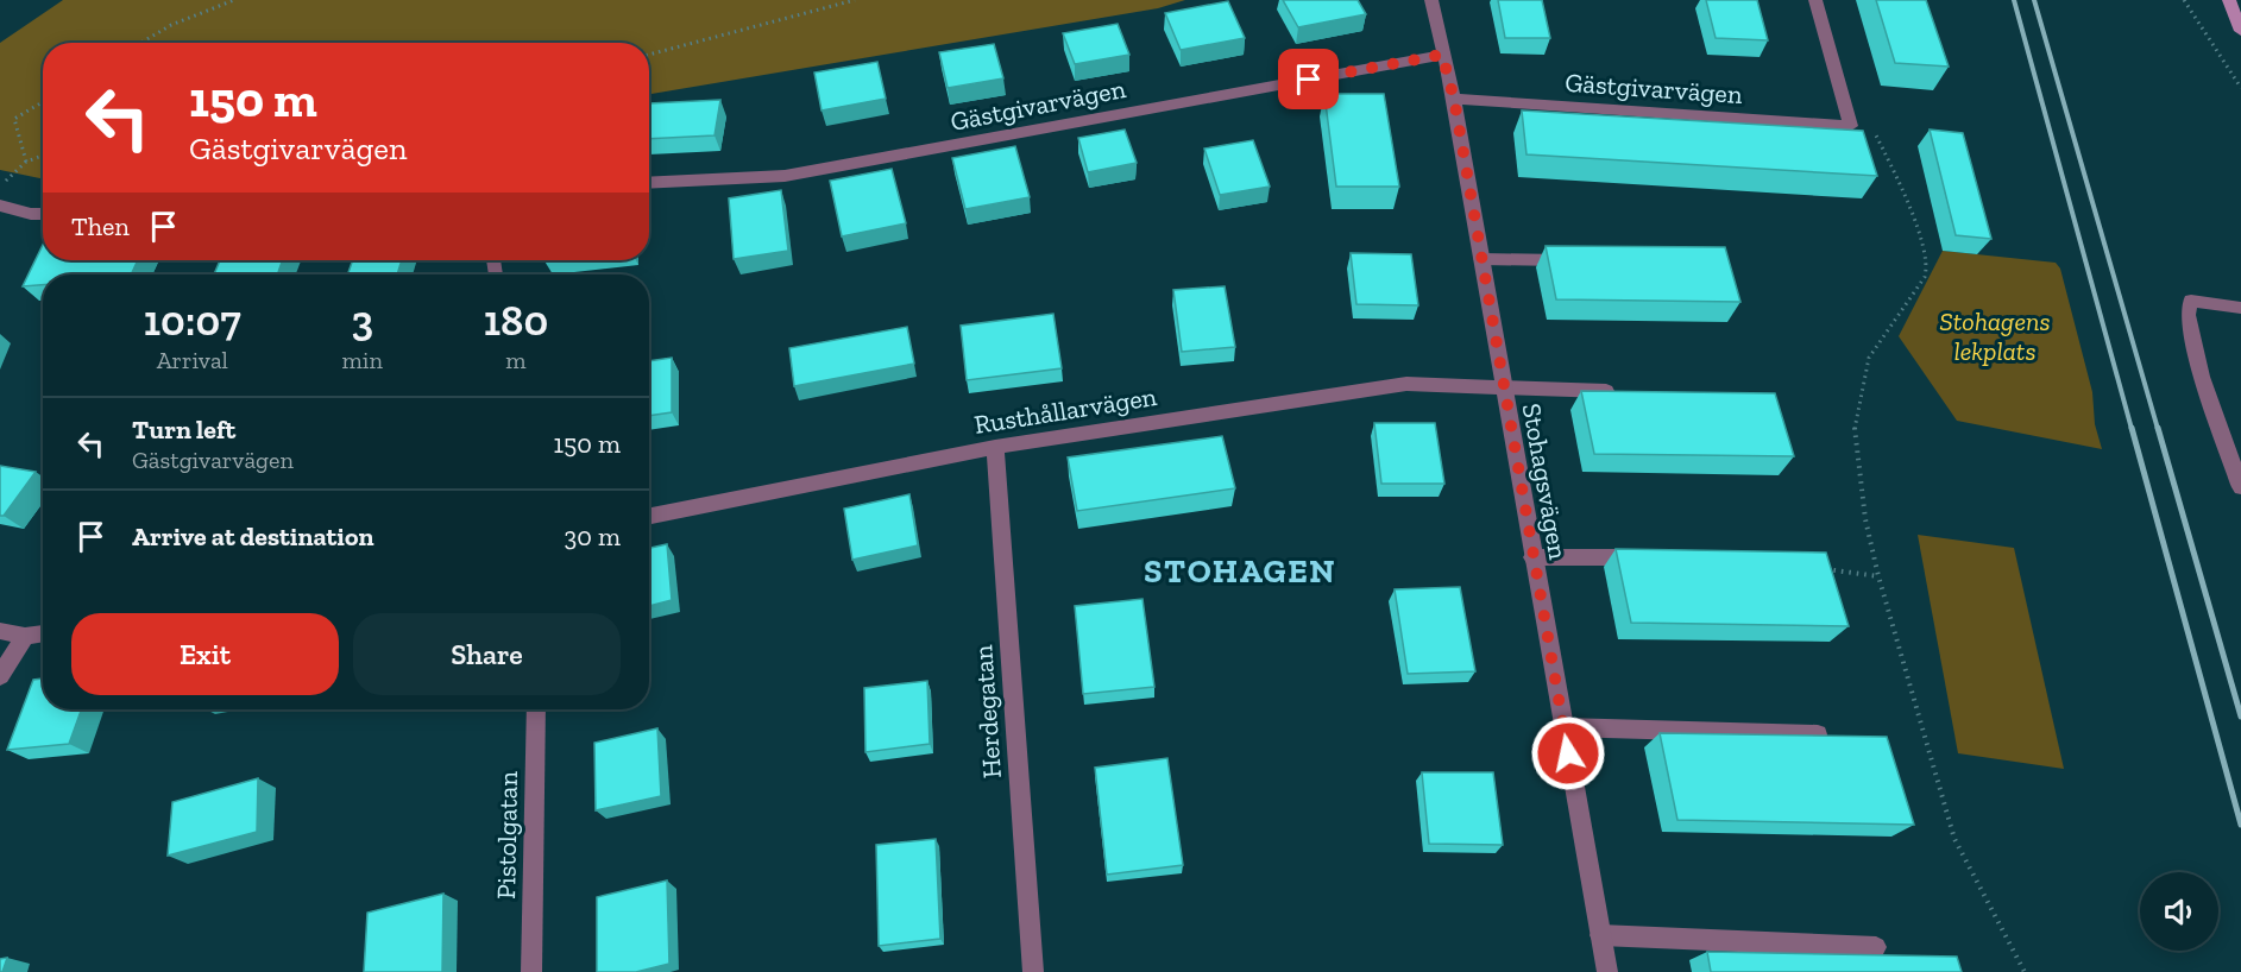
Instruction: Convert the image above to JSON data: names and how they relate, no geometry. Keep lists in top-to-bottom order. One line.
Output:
{"streets":{"street":["Gästgivarvägen","Rusthållarvägen","Stohagsvägen","Herdegatan","Pistolgatan"]},"crossings":[["Gästgivarvägen","Stohagsvägen"],["Rusthållarvägen","Stohagsvägen"],["Rusthållarvägen","Herdegatan"]],"districts":["STOHAGEN"],"parks":["Stohagens lekplats"],"page":{"turn":["150 m","Gästgivarvägen"],"then":"Then","eta":["10:07","Arrival","3","min","180","m"],"list":[{"name":"Turn left","note":"Gästgivarvägen","value":"150 m"},{"name":"Arrive at destination","value":"30 m"}],"buttons":["Exit","Share"]}}
